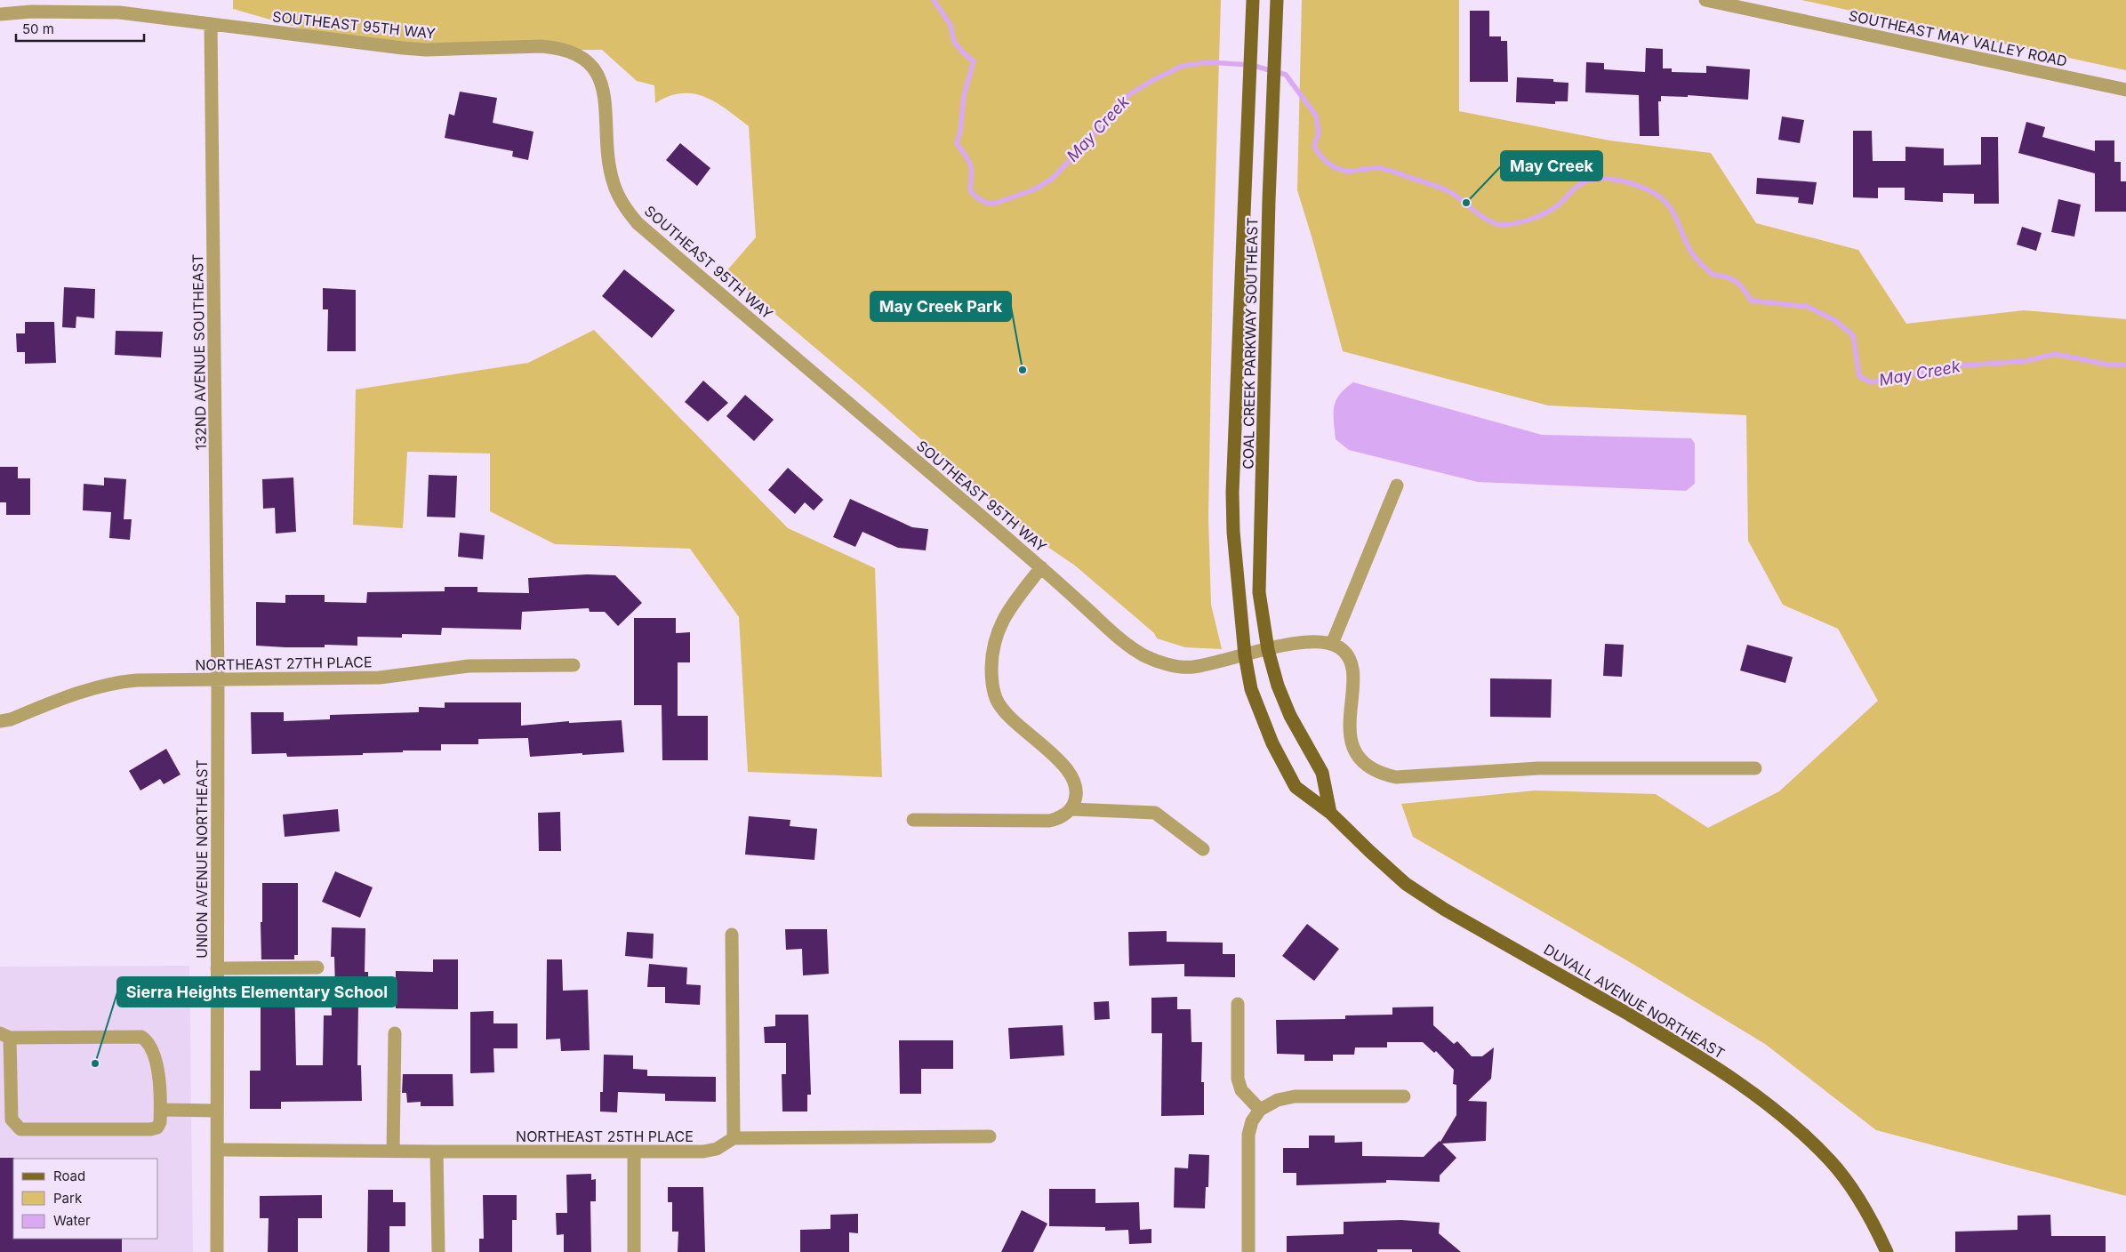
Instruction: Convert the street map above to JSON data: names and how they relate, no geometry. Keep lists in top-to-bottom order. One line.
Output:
{"streets":{"main road":["COAL CREEK PARKWAY SOUTHEAST","DUVALL AVENUE NORTHEAST"],"street":["SOUTHEAST 95TH WAY","SOUTHEAST MAY VALLEY ROAD","132ND AVENUE SOUTHEAST","NORTHEAST 27TH PLACE","UNION AVENUE NORTHEAST","NORTHEAST 25TH PLACE"]},"crossings":[["SOUTHEAST 95TH WAY","COAL CREEK PARKWAY SOUTHEAST"],["SOUTHEAST 95TH WAY","132ND AVENUE SOUTHEAST"],["SOUTHEAST 95TH WAY","DUVALL AVENUE NORTHEAST"],["COAL CREEK PARKWAY SOUTHEAST","DUVALL AVENUE NORTHEAST"],["132ND AVENUE SOUTHEAST","NORTHEAST 27TH PLACE"],["132ND AVENUE SOUTHEAST","UNION AVENUE NORTHEAST"],["NORTHEAST 27TH PLACE","UNION AVENUE NORTHEAST"],["UNION AVENUE NORTHEAST","NORTHEAST 25TH PLACE"]],"water":["May Creek"],"places":["May Creek","May Creek Park","Sierra Heights Elementary School"],"legend":["Road","Park","Water"],"scale_bar":"50 m"}
